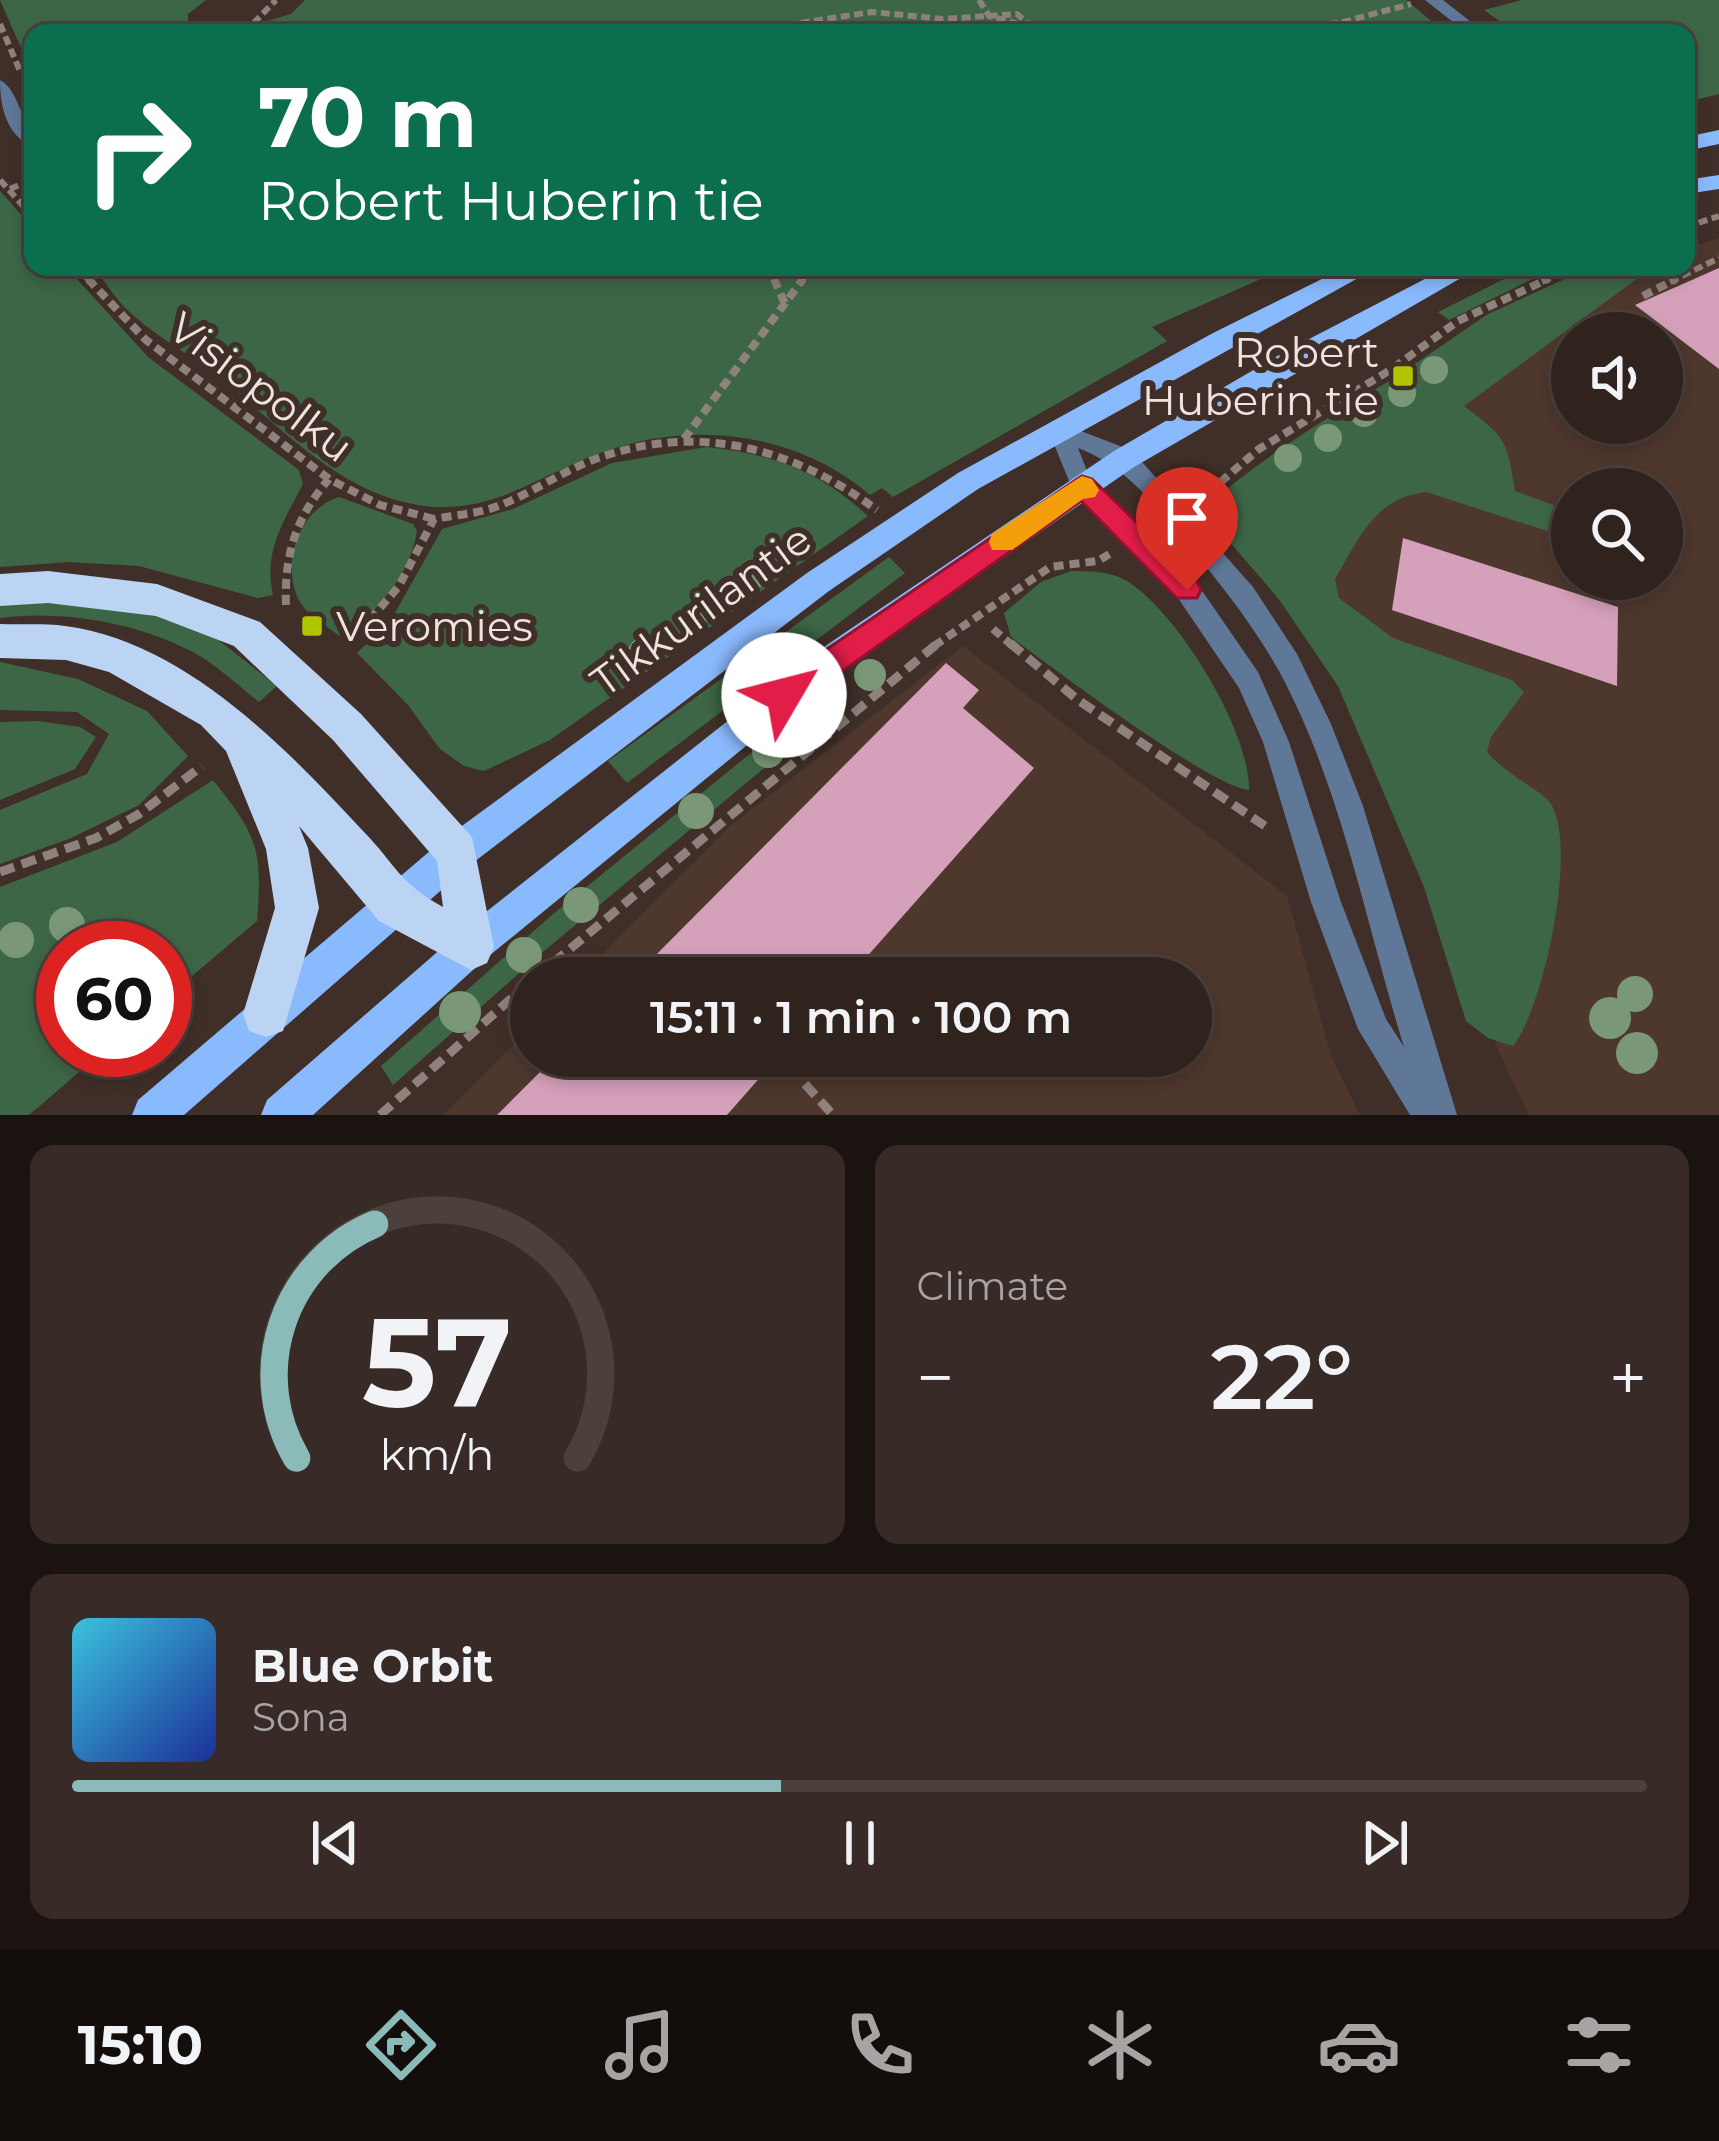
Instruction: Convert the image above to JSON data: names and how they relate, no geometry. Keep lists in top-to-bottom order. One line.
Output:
{"streets":{"main road":["Tikkurilantie"],"path":["Visiopolku"]},"places":{"transit":["Robert Huberin tie","Veromies"]},"page":{"turn":["70 m","Robert Huberin tie"],"limit":"60","trip":"15:11 · 1 min · 100 m","tile":"Climate","heat":["−","22°","+"],"song":["Blue Orbit","Sona"],"tabs":"15:10","gauge":["57","km/h"]}}
